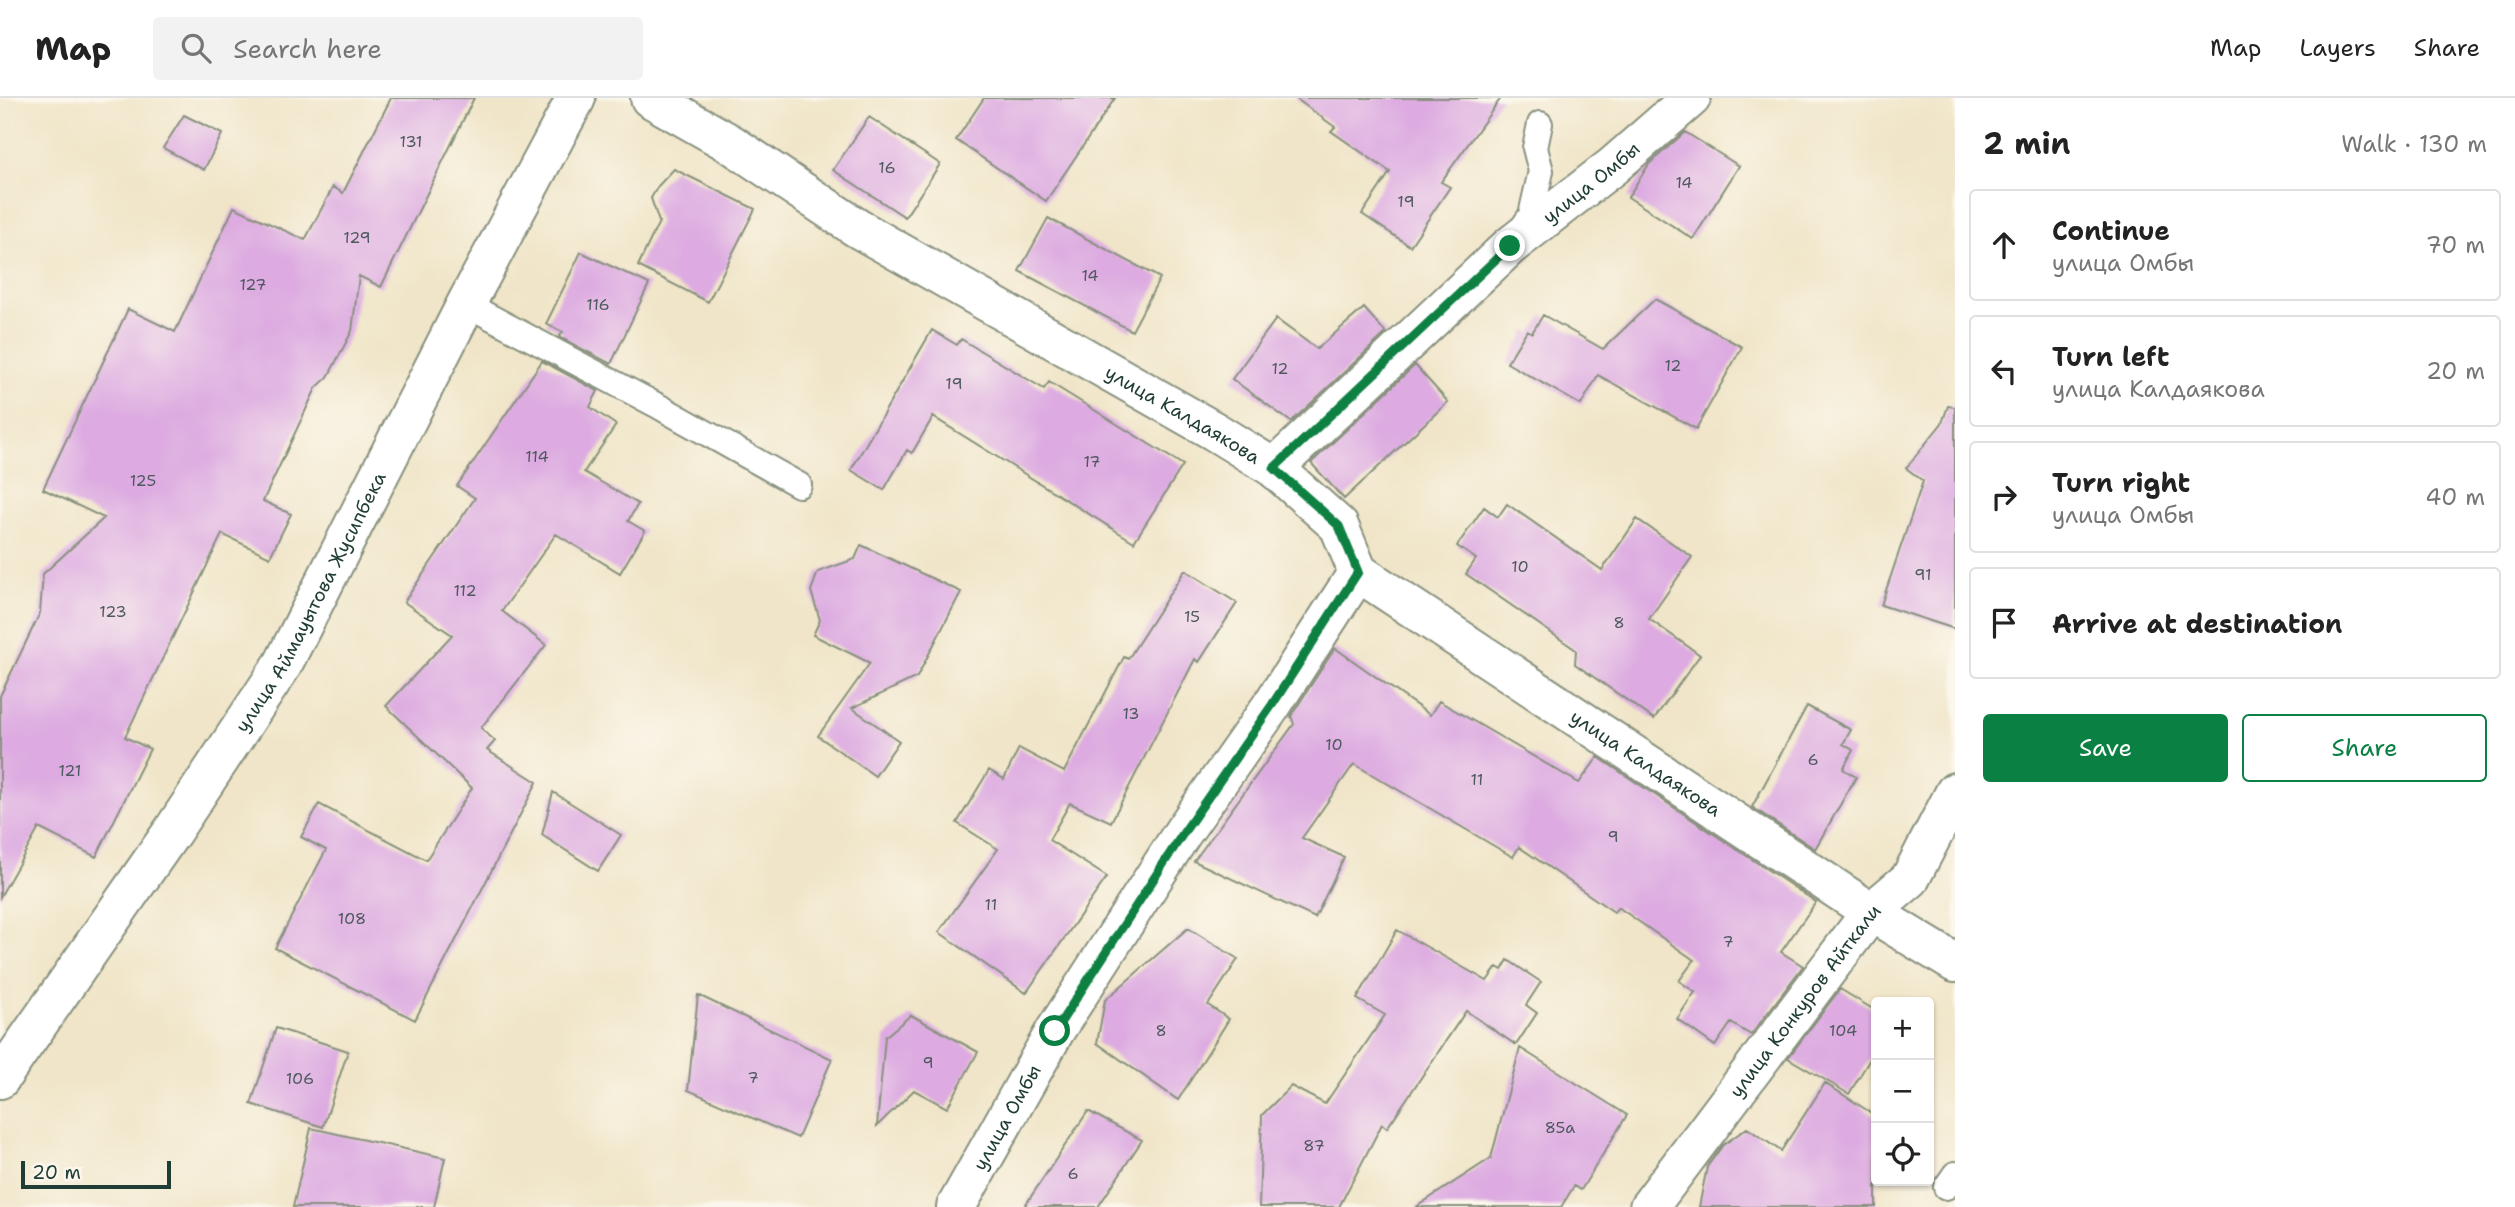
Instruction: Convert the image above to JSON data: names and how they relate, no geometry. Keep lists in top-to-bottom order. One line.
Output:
{"streets":{"street":["улица Омбы","улица Калдаякова","улица Аймауытова Жусипбека","улица Конкуров Айткали"]},"crossings":[["улица Омбы","улица Калдаякова"],["улица Калдаякова","улица Конкуров Айткали"]],"house_numbers":["131","16","14","19","129","14","127","116","12","12","19","114","17","125","10","91","112","123","15","8","13","10","6","121","11","9","11","108","7","8","104","9","7","106","85а","87","6"],"scale_bar":"20 m","page":{"header":"Map","search":"Search here","nav":["Map","Layers","Share"],"heading":["2 min","Walk · 130 m"],"list":[["Continue","улица Омбы","70 m"],["Turn left","улица Калдаякова","20 m"],["Turn right","улица Омбы","40 m"],"Arrive at destination"],"buttons":["Save","Share"],"map_buttons":["+","−"],"scale":"20 m"}}
